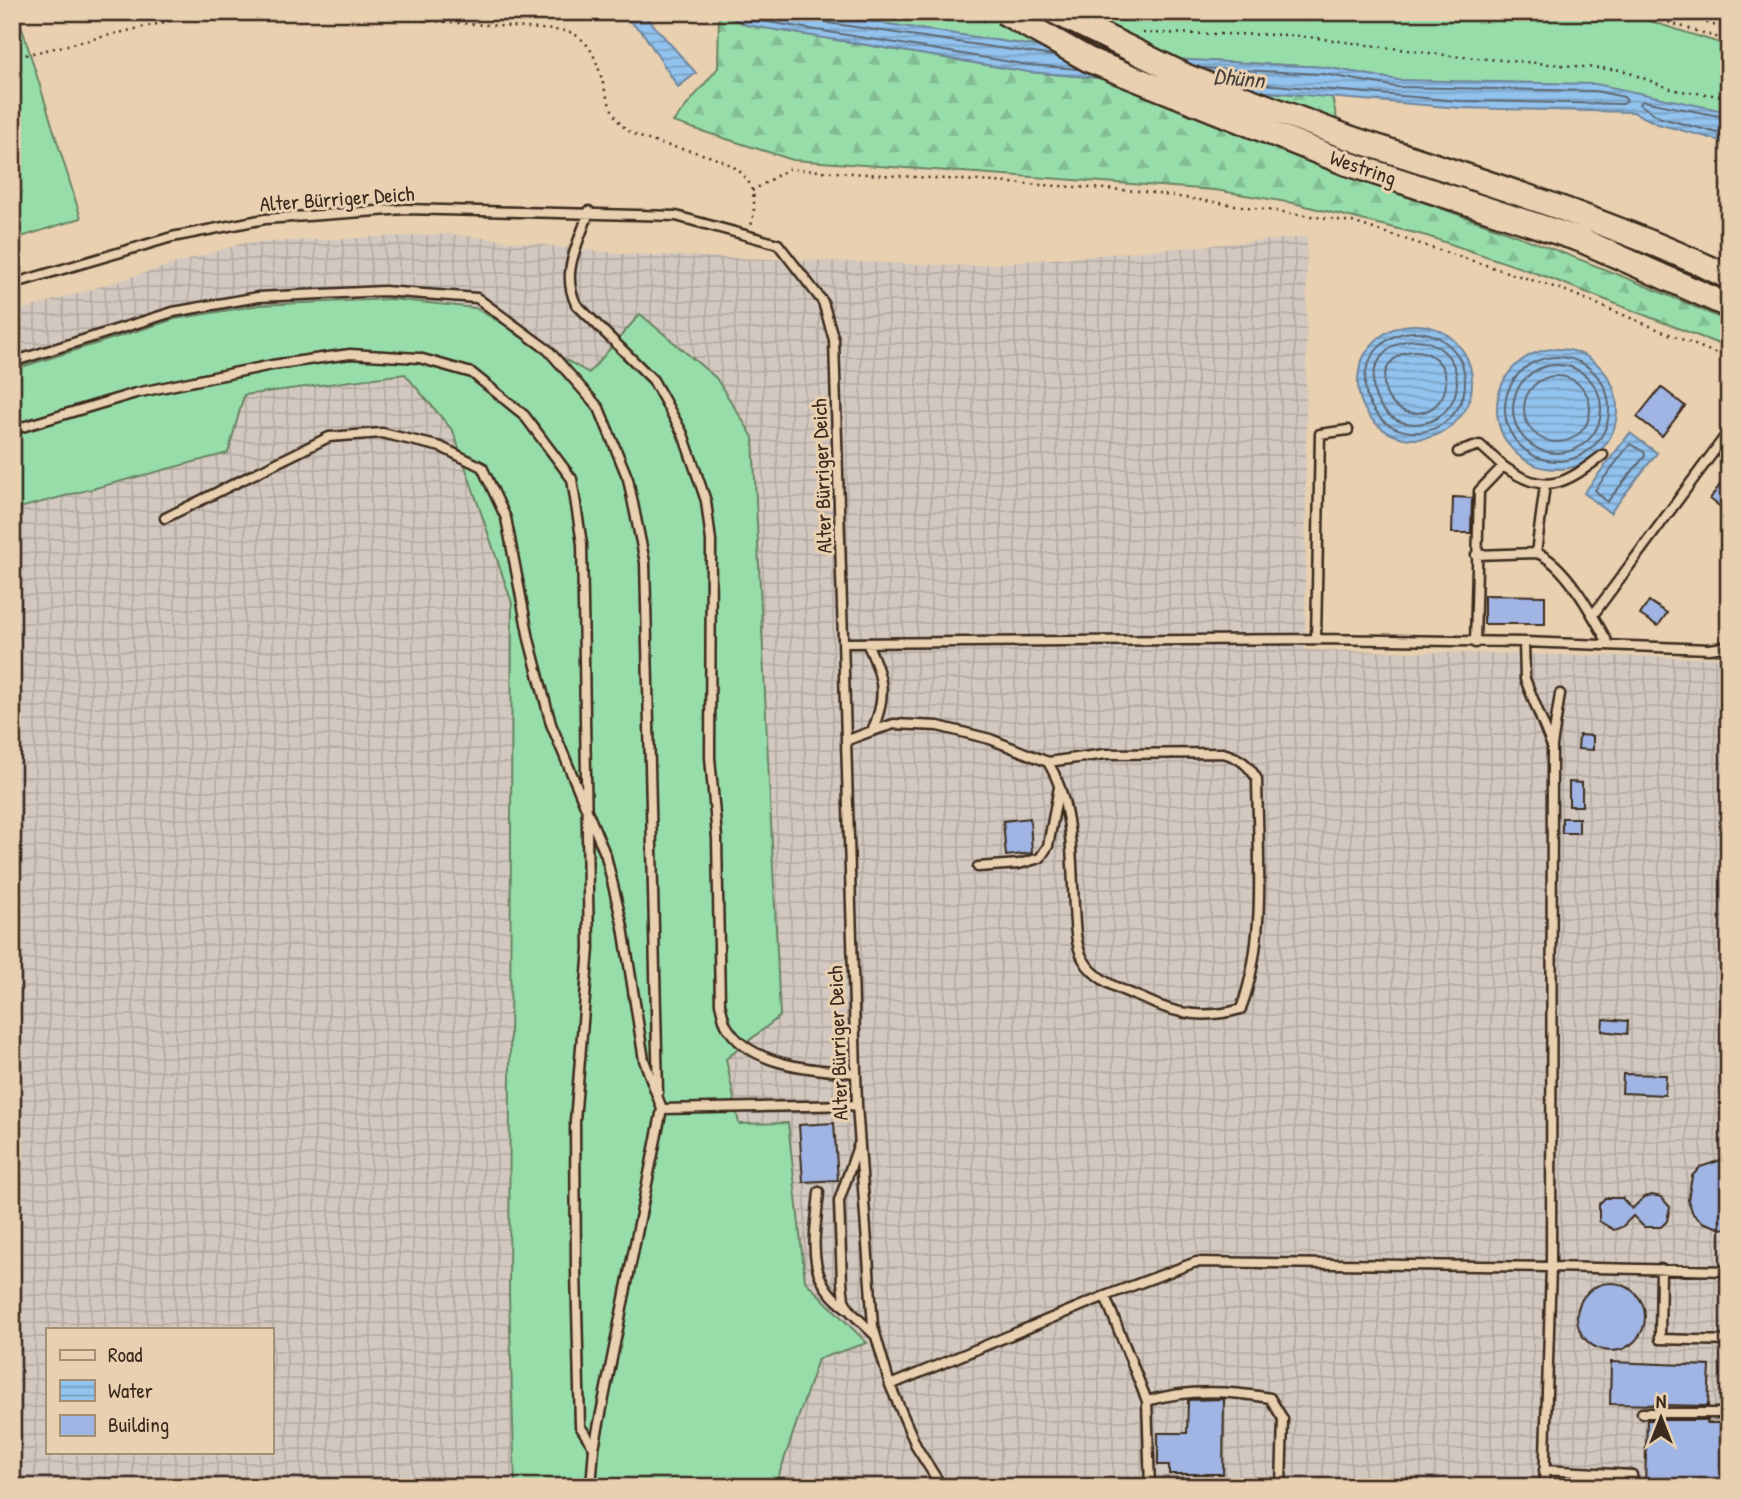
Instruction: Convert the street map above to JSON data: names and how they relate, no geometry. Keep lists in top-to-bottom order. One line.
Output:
{"streets":{"main road":["Westring"],"lane":["Alter Bürriger Deich"]},"water":["Dhünn"],"legend":["Road","Water","Building"],"north":"top"}
